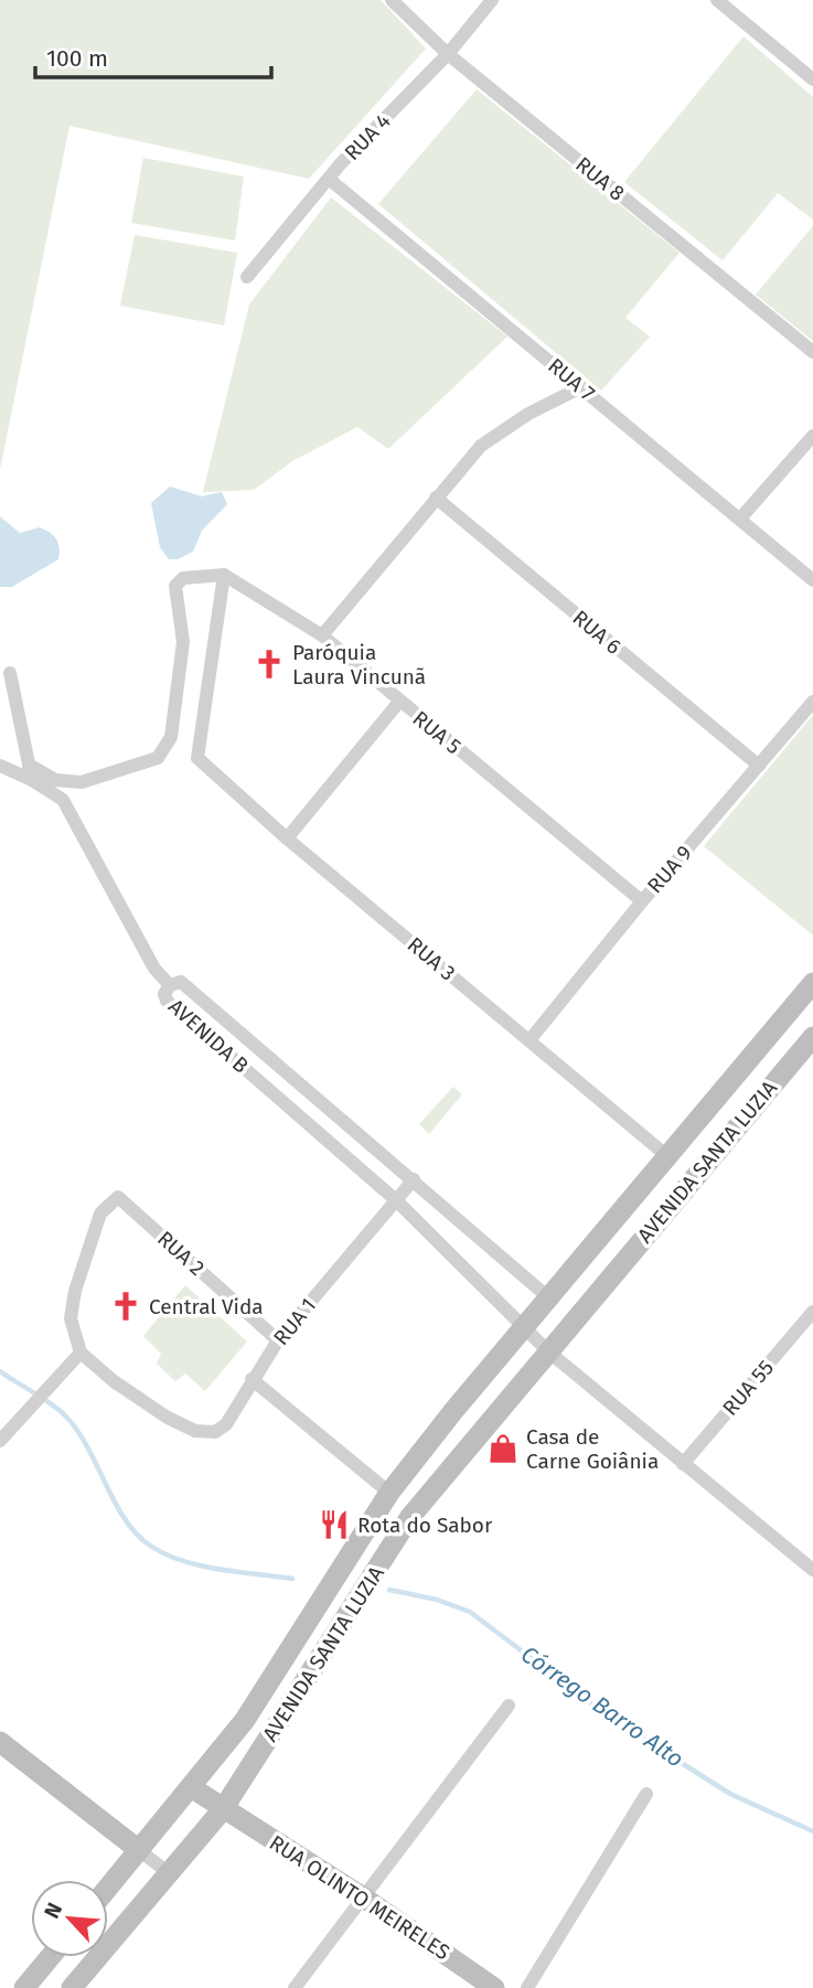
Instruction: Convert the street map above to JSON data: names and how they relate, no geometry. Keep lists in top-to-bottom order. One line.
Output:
{"streets":{"street":["RUA 4","RUA 8","RUA 7","RUA 6","RUA 5","RUA 9","RUA 3","AVENIDA B","AVENIDA SANTA LUZIA","RUA 2","RUA 1","RUA 55","RUA OLINTO MEIRELES"]},"crossings":[["RUA 4","RUA 8"],["RUA 4","RUA 7"],["RUA 6","RUA 9"],["RUA 5","RUA 9"],["RUA 5","RUA 3"],["RUA 9","RUA 3"],["RUA 3","AVENIDA SANTA LUZIA"],["AVENIDA B","AVENIDA SANTA LUZIA"],["AVENIDA B","RUA 1"],["AVENIDA B","RUA 55"],["AVENIDA SANTA LUZIA","RUA OLINTO MEIRELES"],["RUA 2","RUA 1"]],"water":["Córrego Barro Alto"],"places":{"church":["Paróquia Laura Vincunã","Central Vida"],"shop":["Casa de Carne Goiânia"],"restaurant":["Rota do Sabor"]},"scale_bar":"100 m","north":"top left"}
